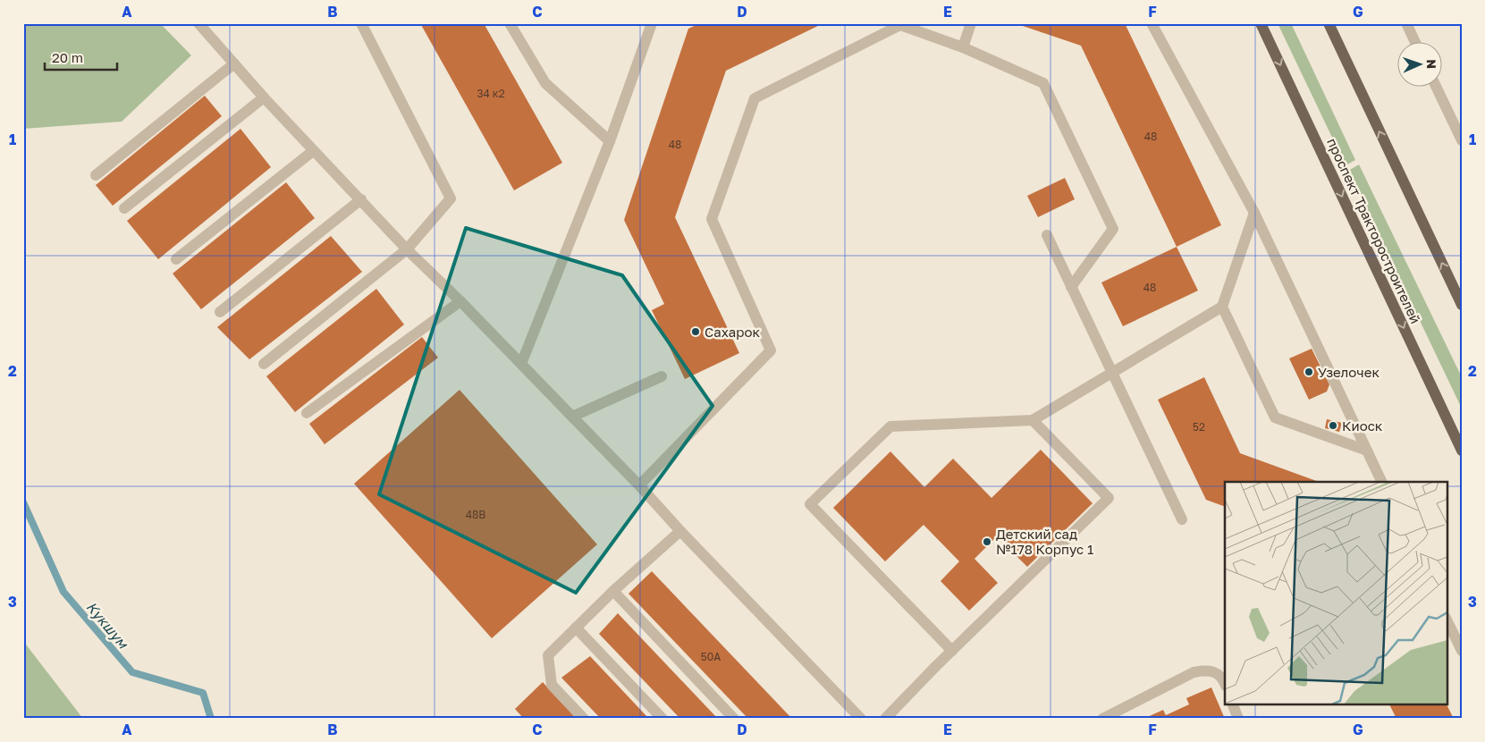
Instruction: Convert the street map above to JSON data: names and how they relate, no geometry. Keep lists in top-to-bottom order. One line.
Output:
{"streets":{"main road":["проспект Тракторостроителей"]},"water":["Кукшум"],"places":["Сахарок","Узелочек","Киоск","Детский сад №178 Корпус 1"],"house_numbers":["34 к2","48","48","48","52","48В","50А"],"scale_bar":"20 m","north":"right","grid":{"columns":["A","B","C","D","E","F","G"],"rows":["1","2","3"]}}
